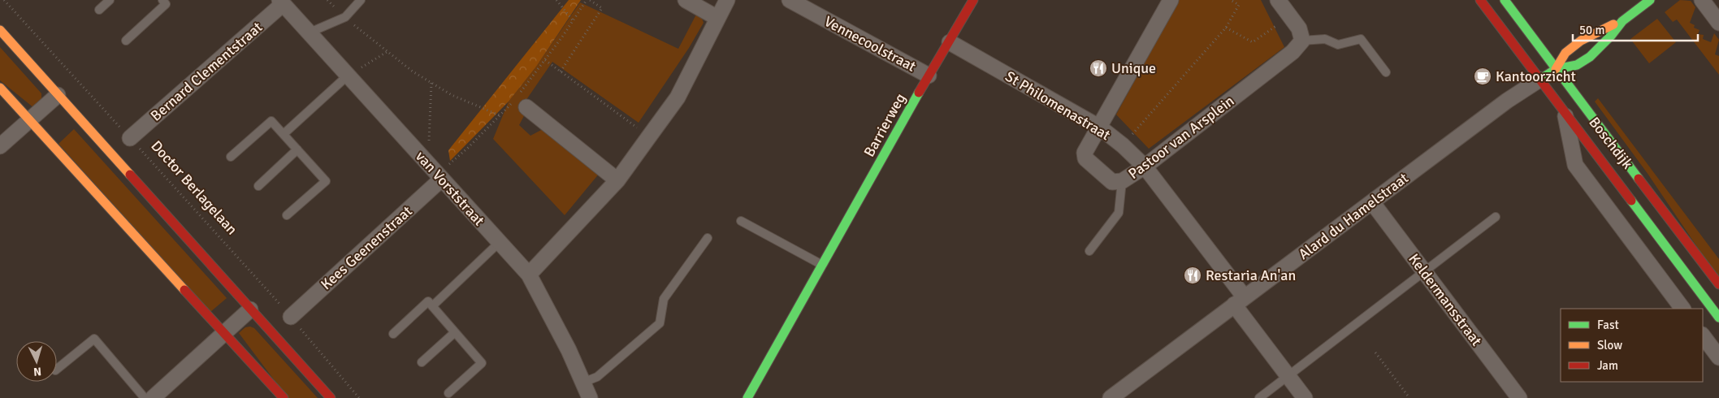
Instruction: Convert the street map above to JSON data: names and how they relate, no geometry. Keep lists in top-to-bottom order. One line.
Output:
{"streets":{"main road":["Barrierweg","Boschdijk"],"street":["Vennecoolstraat","Bernard Clementstraat","St Philomenastraat","Pastoor van Arsplein","van Vorststraat","Alard du Hamelstraat","Kees Geenenstraat","Keldermansstraat"],"path":["Doctor Berlagelaan"]},"crossings":[["Vennecoolstraat","Barrierweg"],["Bernard Clementstraat","Doctor Berlagelaan"],["Bernard Clementstraat","van Vorststraat"],["St Philomenastraat","Barrierweg"],["St Philomenastraat","Pastoor van Arsplein"],["St Philomenastraat","Alard du Hamelstraat"],["Boschdijk","Alard du Hamelstraat"],["Doctor Berlagelaan","Kees Geenenstraat"],["van Vorststraat","Kees Geenenstraat"],["Alard du Hamelstraat","Keldermansstraat"]],"places":{"restaurant":["Unique","Restaria An'an"],"cafe":["Kantoorzicht"]},"legend":["Fast","Slow","Jam"],"scale_bar":"50 m","north":"bottom"}
